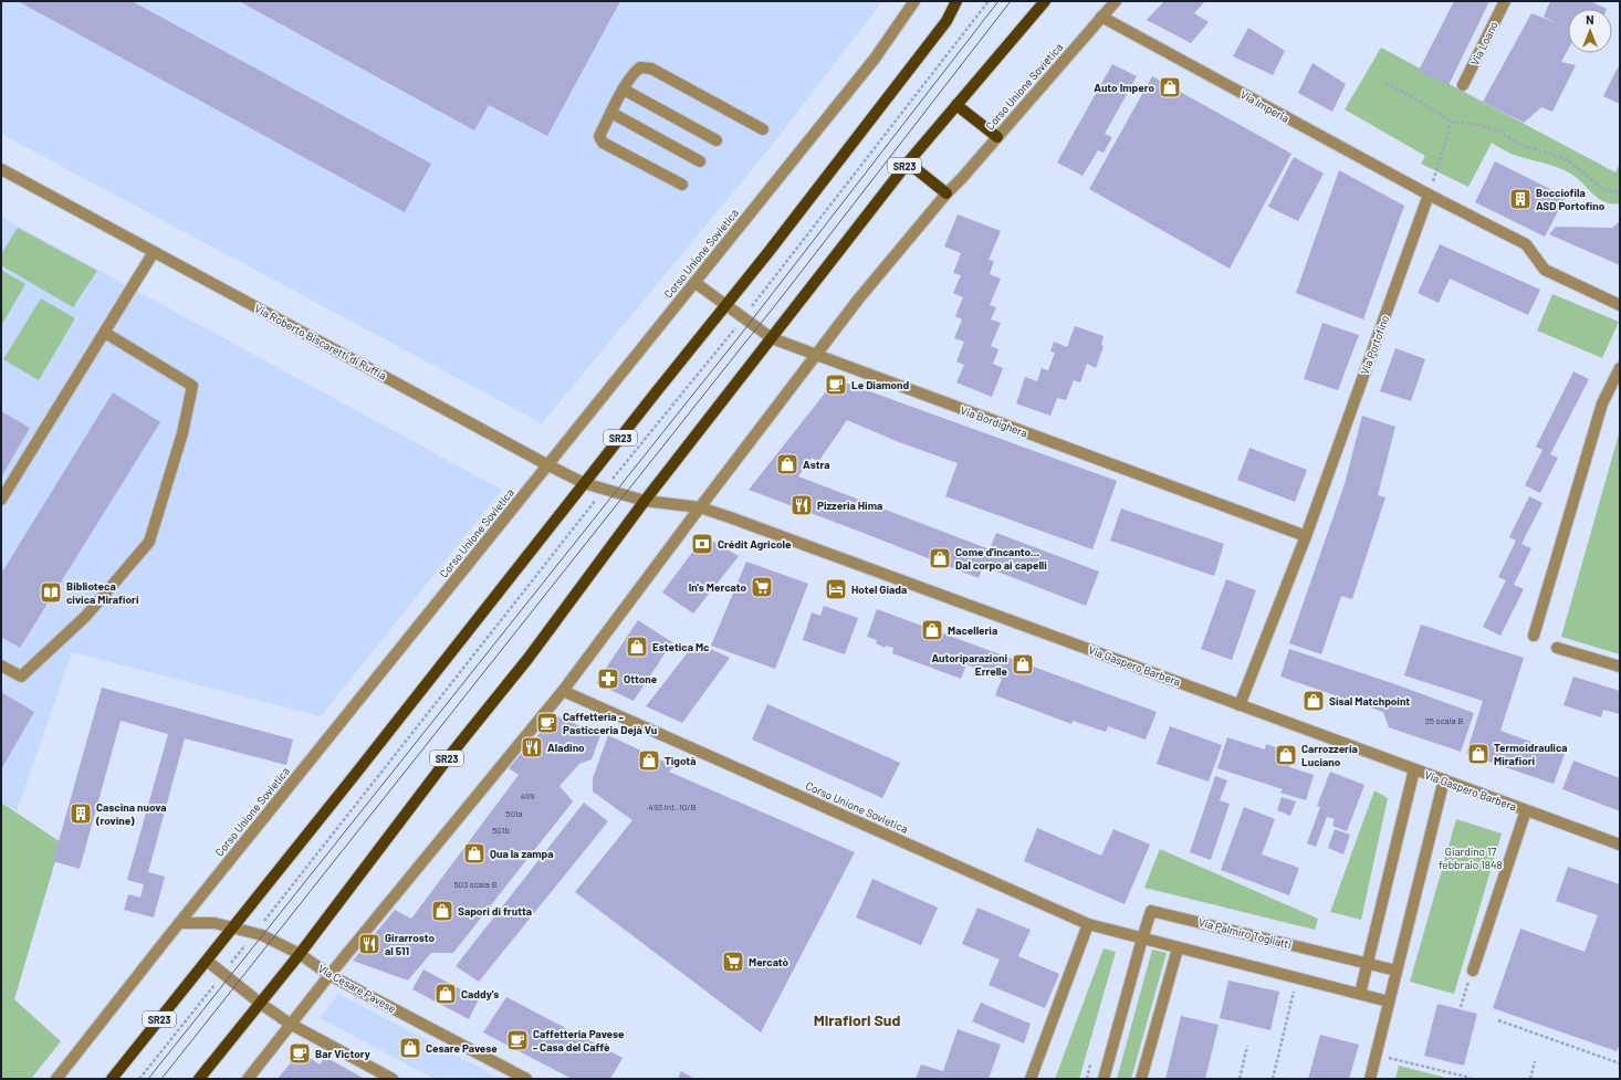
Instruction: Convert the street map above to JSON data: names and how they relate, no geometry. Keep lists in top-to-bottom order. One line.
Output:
{"streets":{"main road":["SR23"],"street":["Via Loano","Corso Unione Sovietica","Via Imperia","Via Roberto Biscaretti di Ruffia","Via Portofino","Via Bordighera","Via Gaspero Barbera","Via Palmiro Togliatti","Via Cesare Pavese"]},"crossings":[["Corso Unione Sovietica","Via Imperia"],["Corso Unione Sovietica","Via Roberto Biscaretti di Ruffia"],["Corso Unione Sovietica","Via Bordighera"],["Corso Unione Sovietica","Via Gaspero Barbera"],["Corso Unione Sovietica","Via Palmiro Togliatti"],["Corso Unione Sovietica","Via Cesare Pavese"],["Via Imperia","Via Portofino"],["SR23","Via Roberto Biscaretti di Ruffia"],["SR23","Via Bordighera"],["SR23","Via Gaspero Barbera"],["SR23","Via Cesare Pavese"],["Via Roberto Biscaretti di Ruffia","Via Gaspero Barbera"],["Via Portofino","Via Bordighera"],["Via Portofino","Via Gaspero Barbera"]],"districts":["Mirafiori Sud"],"parks":["Giardino 17 febbraio 1848"],"places":{"shop":["Auto Impero","Astra","Come d'incanto... Dal corpo ai capelli","Macelleria","Estetica Mc","Autoriparazioni Errelle","Sisal Matchpoint","Termoidraulica Mirafiori","Carrozzeria Luciano","Tigotà","Qua la zampa","Sapori di frutta","Caddy's","Cesare Pavese"],"building":["Bocciofila ASD Portofino","Cascina nuova (rovine)"],"cafe":["Le Diamond","Caffetteria - Pasticceria Dejà Vu","Caffetteria Pavese - Casa del Caffè","Bar Victory"],"restaurant":["Pizzeria Hima","Aladino","Girarrosto al 511"],"bank":["Crédit Agricole"],"supermarket":["In's Mercato","Mercatò"],"hotel":["Hotel Giada"],"library":["Biblioteca civica Mirafiori"],"pharmacy":["Ottone"]},"house_numbers":["35 scala B","499","493 int. 10/B","501a","501b","503 scala B"],"north":"top"}
